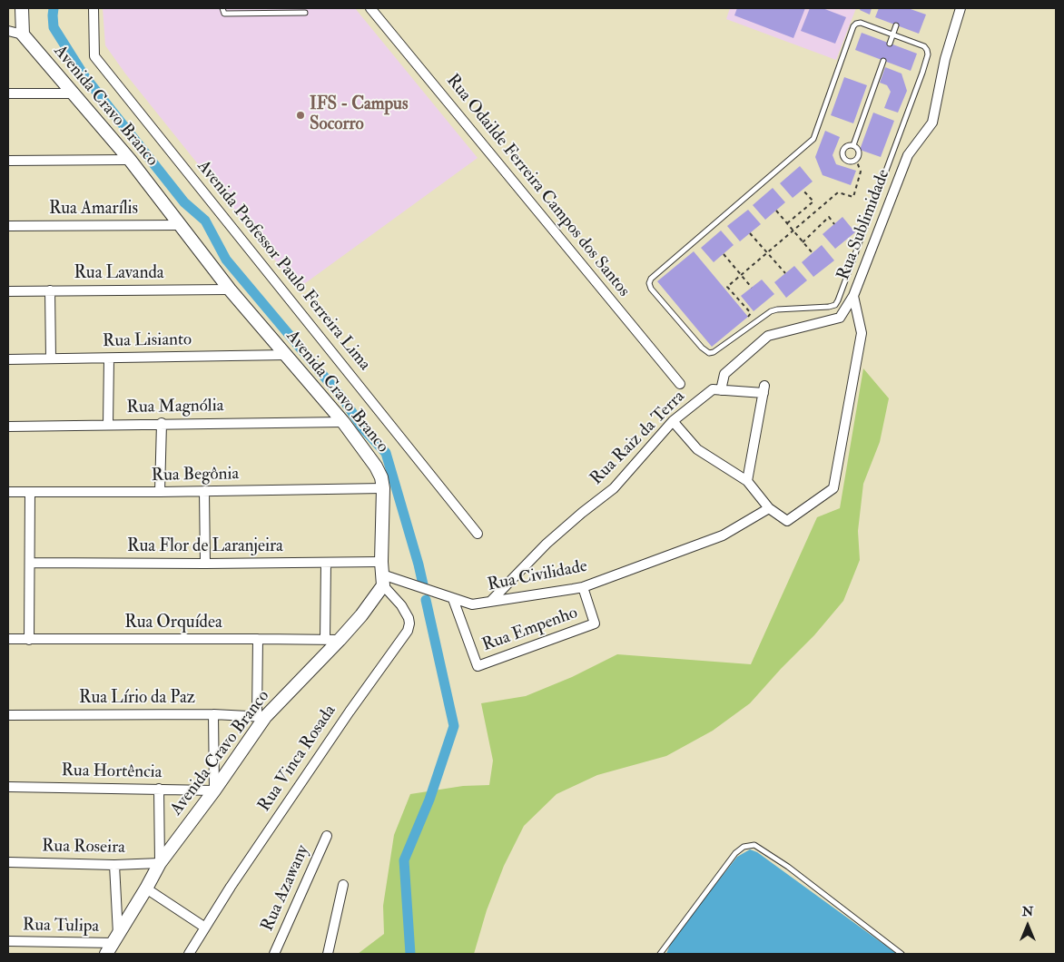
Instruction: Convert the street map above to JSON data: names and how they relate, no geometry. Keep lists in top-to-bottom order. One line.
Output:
{"streets":{"street":["Avenida Cravo Branco","Rua Odailde Ferreira Campos dos Santos","Rua Amarílis","Rua Sublimidade","Avenida Professor Paulo Ferreira Lima","Rua Lavanda","Rua Lisianto","Rua Magnólia","Rua Raiz da Terra","Rua Begônia","Rua Flor de Laranjeira","Rua Civilidade","Rua Orquídea","Rua Empenho","Rua Lírio da Paz","Rua Vinca Rosada","Rua Hortência","Rua Roseira","Rua Azawany","Rua Tulipa"]},"crossings":[["Avenida Cravo Branco","Rua Amarílis"],["Avenida Cravo Branco","Rua Lavanda"],["Avenida Cravo Branco","Rua Lisianto"],["Avenida Cravo Branco","Rua Magnólia"],["Avenida Cravo Branco","Rua Begônia"],["Avenida Cravo Branco","Rua Flor de Laranjeira"],["Avenida Cravo Branco","Rua Civilidade"],["Avenida Cravo Branco","Rua Orquídea"],["Avenida Cravo Branco","Rua Lírio da Paz"],["Avenida Cravo Branco","Rua Vinca Rosada"],["Avenida Cravo Branco","Rua Hortência"],["Avenida Cravo Branco","Rua Roseira"],["Avenida Cravo Branco","Rua Tulipa"],["Rua Sublimidade","Rua Civilidade"],["Rua Raiz da Terra","Rua Civilidade"],["Rua Civilidade","Rua Empenho"],["Rua Civilidade","Rua Vinca Rosada"]],"places":["IFS - Campus Socorro"],"north":"top"}
